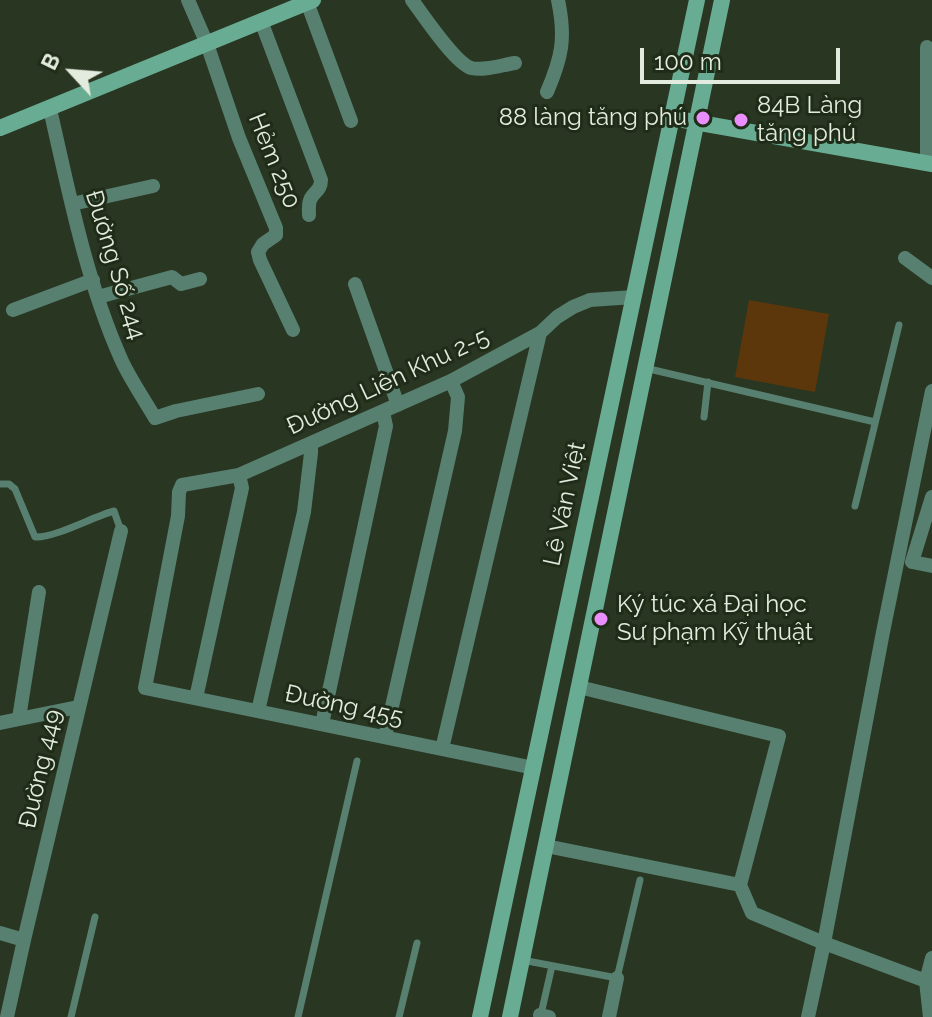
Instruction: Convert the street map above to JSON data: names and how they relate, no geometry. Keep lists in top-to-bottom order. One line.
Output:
{"streets":{"main road":["Lê Văn Việt"],"street":["Hẻm 250","Đường Số 244","Đường Liên Khu 2-5","Đường 455","Đường 449"]},"crossings":[["Đường Liên Khu 2-5","Lê Văn Việt"],["Đường Liên Khu 2-5","Đường 455"],["Lê Văn Việt","Đường 455"]],"places":["88 làng tăng phú","84B Làng tăng phú","Ký túc xá Đại học Sư phạm Kỹ thuật"],"scale_bar":"100 m","north":"top left"}
